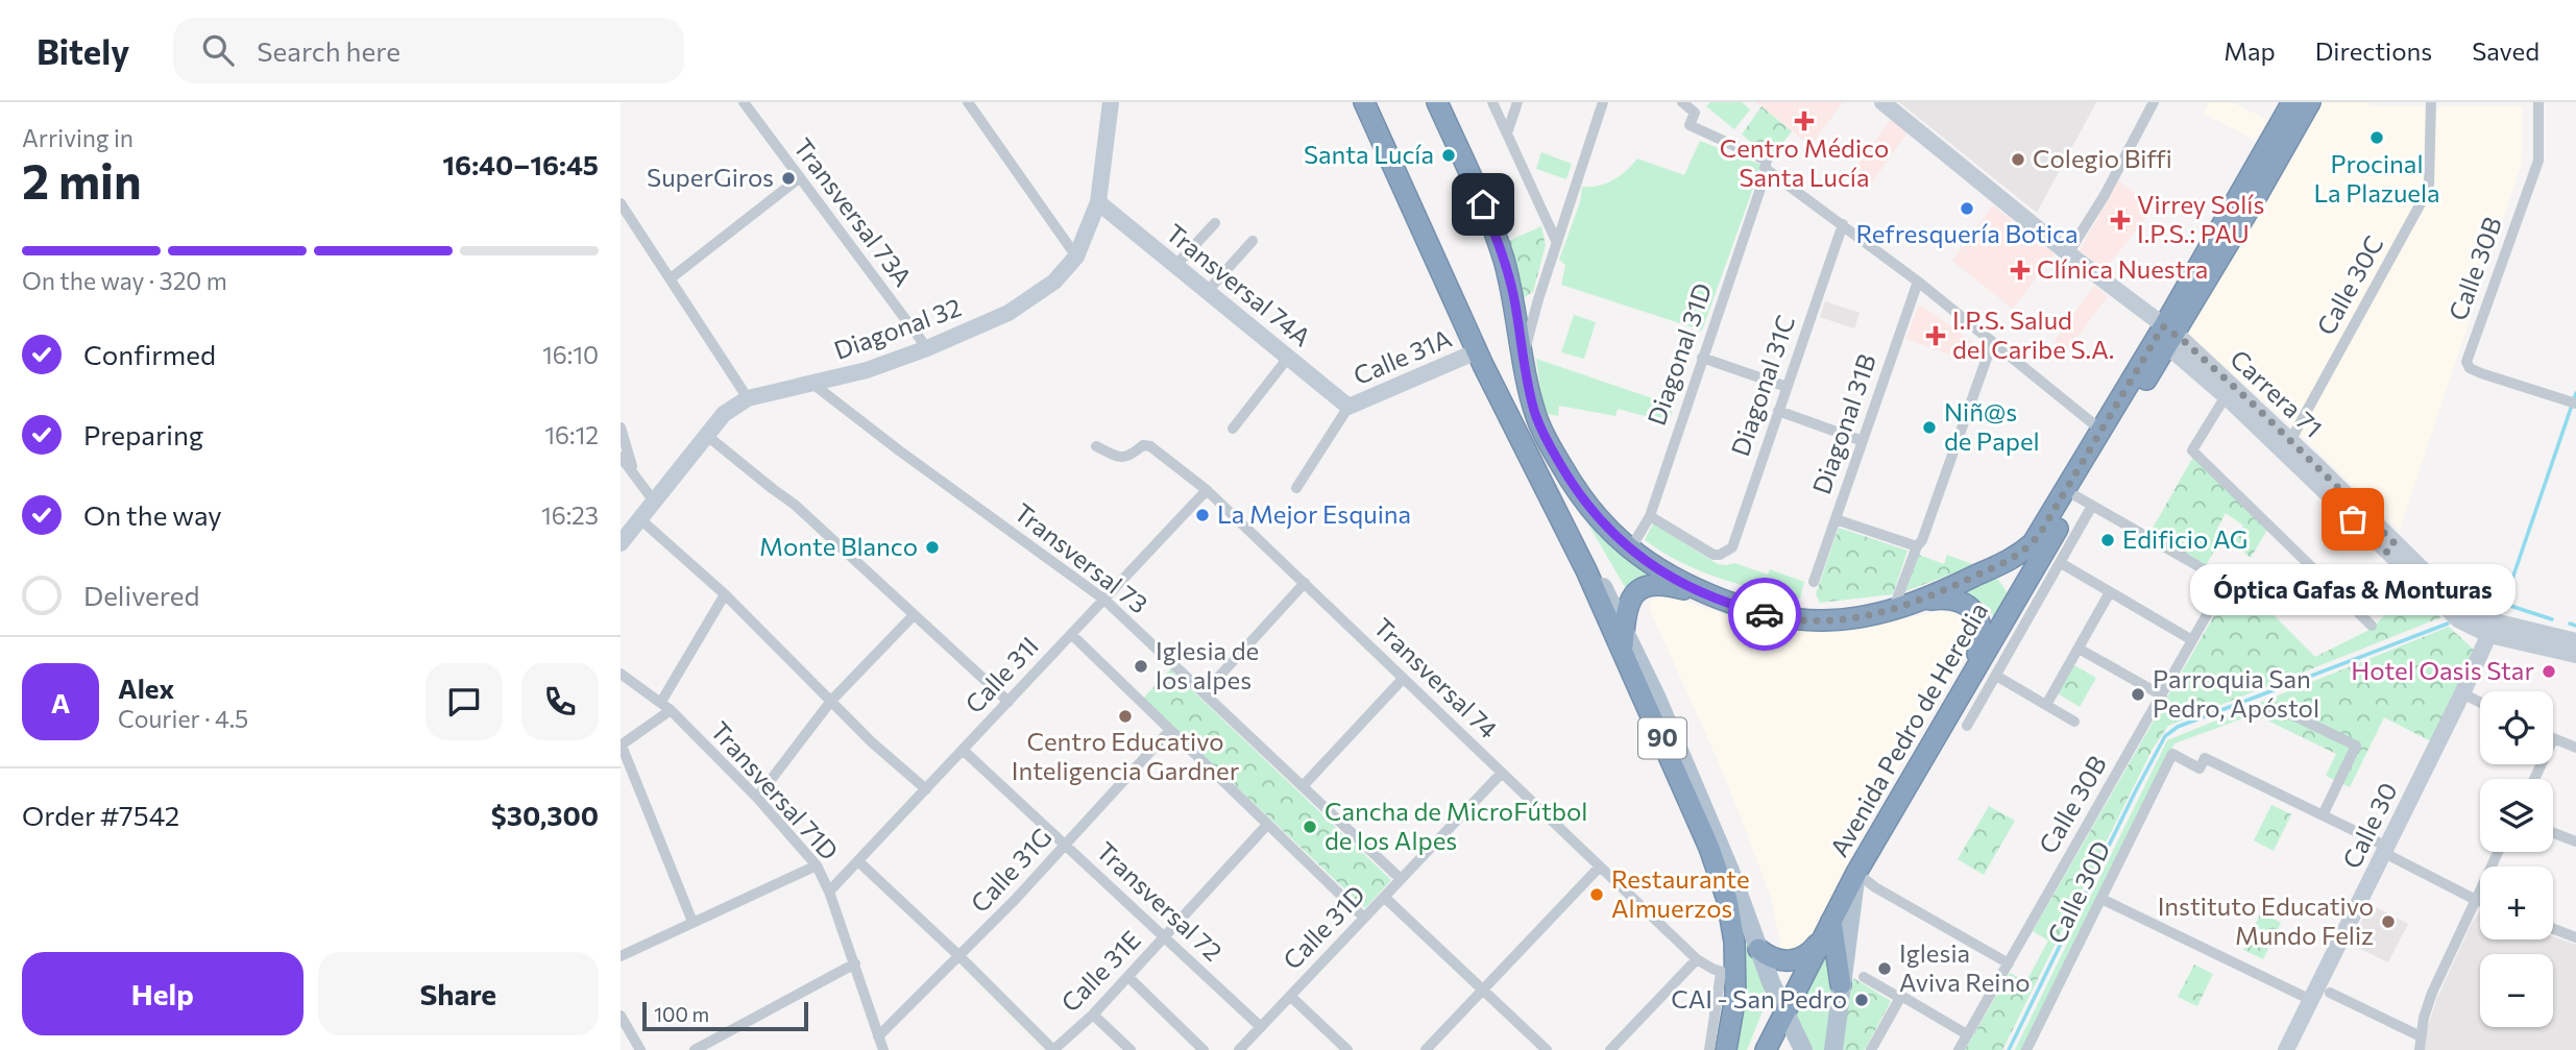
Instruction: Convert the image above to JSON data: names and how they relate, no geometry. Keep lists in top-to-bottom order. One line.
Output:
{"streets":{"highway":["Avenida Pedro de Heredia","90"],"street":["Transversal 73A","Calle 30B","Transversal 74A","Calle 30C","Diagonal 32","Diagonal 31D","Calle 31A","Diagonal 31C","Carrera 71","Diagonal 31B","Transversal 73","Calle 31I","Transversal 74","Transversal 71D","Calle 30","Calle 31G","Calle 30D","Transversal 72","Calle 31D","Calle 31E"]},"crossings":[["Transversal 73A","Diagonal 32"],["Calle 30B","Avenida Pedro de Heredia"],["Transversal 74A","Diagonal 32"],["Transversal 74A","Calle 31A"],["Calle 30C","Carrera 71"],["Diagonal 32","Transversal 73"],["Diagonal 31D","Diagonal 31C"],["Calle 31A","90"],["Carrera 71","Avenida Pedro de Heredia"],["Carrera 71","Calle 30"],["Transversal 73","Calle 31I"],["Transversal 73","Calle 31D"],["Calle 31I","Transversal 74"],["Calle 31I","Transversal 71D"],["Calle 31I","Transversal 72"],["Transversal 74","90"],["Transversal 74","Calle 31D"],["Avenida Pedro de Heredia","90"],["Transversal 71D","Calle 31G"],["Calle 31G","Transversal 72"],["Transversal 72","Calle 31D"],["Transversal 72","Calle 31E"]],"places":{"health":["Centro Médico Santa Lucía","Virrey Solís I.P.S.: PAU","Clínica Nuestra","I.P.S. Salud del Caribe S.A."],"other":["Procinal La Plazuela","Santa Lucía","Colegio Biffi","SuperGiros","Refresquería Botica","Niñ@s de Papel","La Mejor Esquina","Óptica Gafas & Monturas","Edificio AG","Monte Blanco","Iglesia de los alpes","Hotel Oasis Star","Parroquia San Pedro, Apóstol","Centro Educativo Inteligencia Gardner","Cancha de MicroFútbol de los Alpes","Restaurante Almuerzos","Instituto Educativo Mundo Feliz","Iglesia Aviva Reino","CAI - San Pedro"]},"scale_bar":"100 m","page":{"header":"Bitely","search":"Search here","nav":["Map","Directions","Saved"],"heading":["2 min","Arriving in","16:40–16:45"],"panel":["Alex","Courier · 4.5","Order #7542","$30,300"],"bar":"On the way · 320 m","list":[["Confirmed","16:10"],["Preparing","16:12"],["On the way","16:23"],"Delivered"],"bubble":"Óptica Gafas & Monturas","round":"A","map_buttons":["+","−"],"buttons":["Help","Share"],"scale":"100 m"}}
